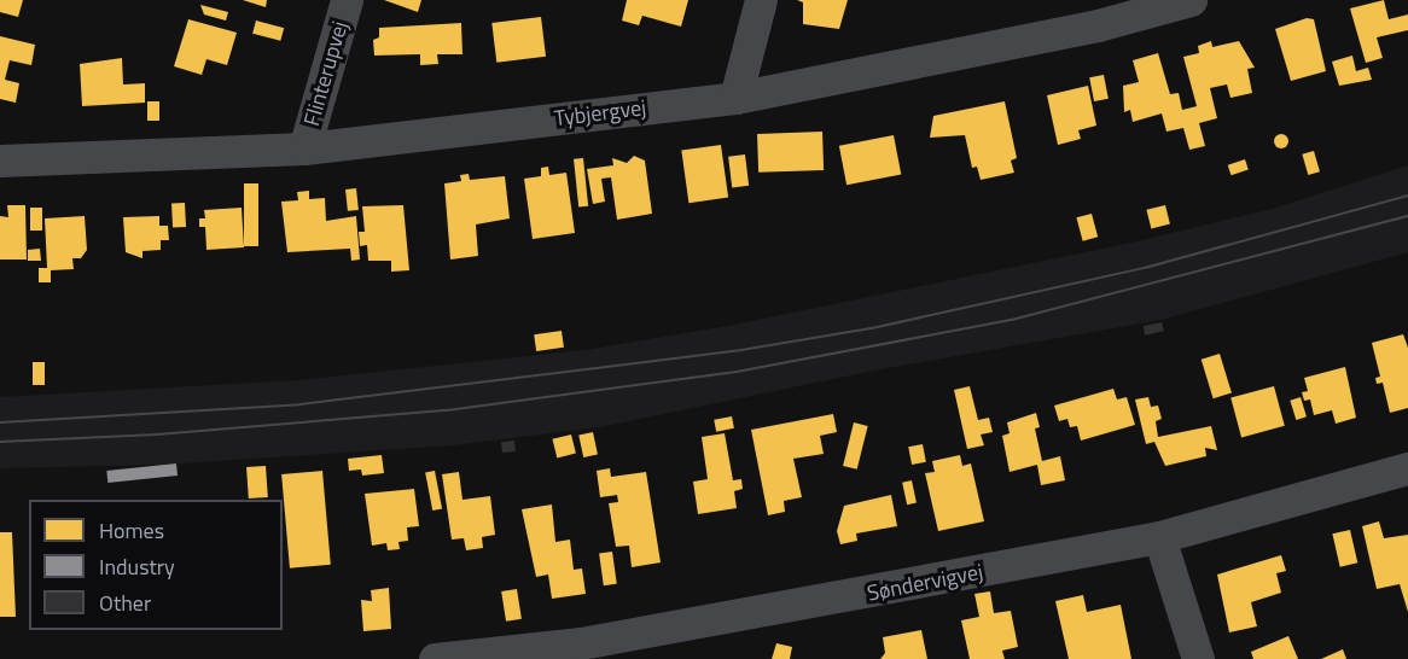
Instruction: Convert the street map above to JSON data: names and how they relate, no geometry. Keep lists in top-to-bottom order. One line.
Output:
{"streets":{"street":["Flinterupvej","Tybjergvej","Søndervigvej"]},"crossings":[["Flinterupvej","Tybjergvej"]],"legend":["Homes","Industry","Other"]}
